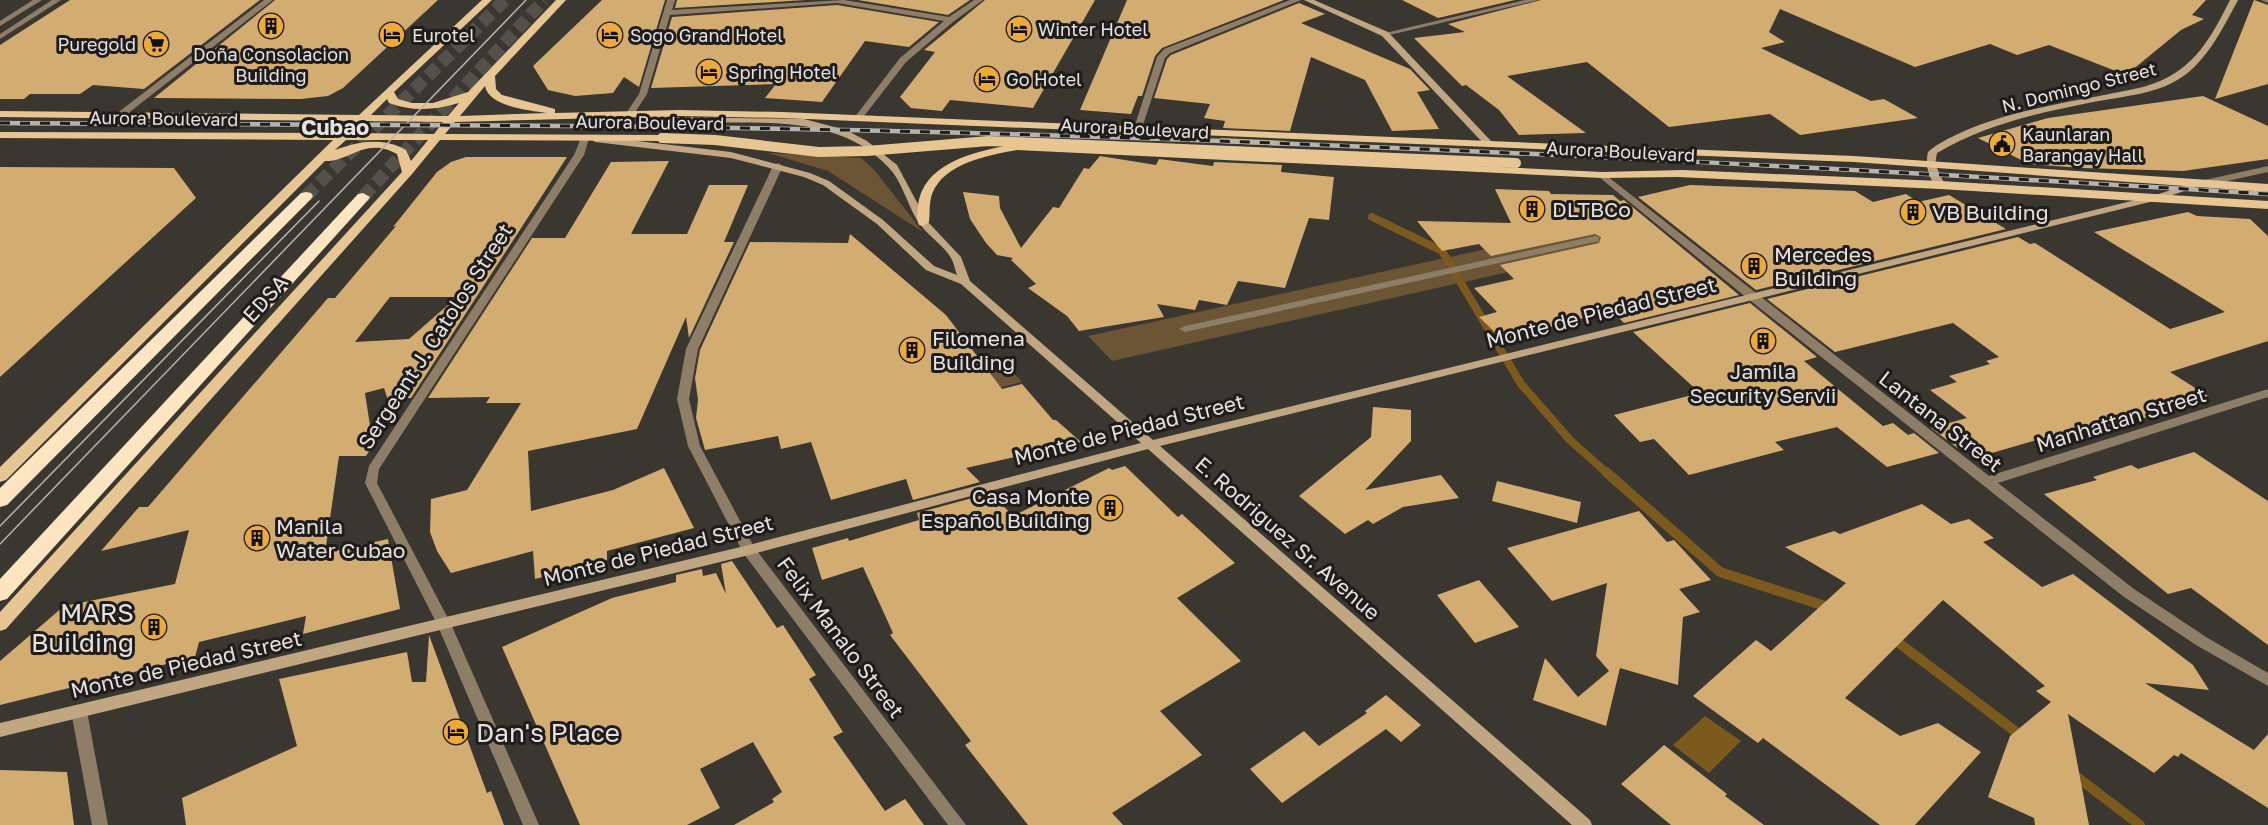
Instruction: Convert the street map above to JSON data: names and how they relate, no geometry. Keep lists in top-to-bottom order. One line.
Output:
{"streets":{"highway":["EDSA"],"main road":["N. Domingo Street","Aurora Boulevard","Monte de Piedad Street","E. Rodriguez Sr. Avenue"],"street":["Sergeant J. Catolos Street","Manhattan Street","Lantana Street","Felix Manalo Street"]},"crossings":[["N. Domingo Street","Aurora Boulevard"],["Aurora Boulevard","EDSA"],["Aurora Boulevard","Monte de Piedad Street"],["Aurora Boulevard","Sergeant J. Catolos Street"],["Aurora Boulevard","E. Rodriguez Sr. Avenue"],["Monte de Piedad Street","Sergeant J. Catolos Street"],["Monte de Piedad Street","Lantana Street"],["Monte de Piedad Street","E. Rodriguez Sr. Avenue"],["Monte de Piedad Street","Felix Manalo Street"],["Sergeant J. Catolos Street","E. Rodriguez Sr. Avenue"],["Manhattan Street","Lantana Street"],["E. Rodriguez Sr. Avenue","Felix Manalo Street"]],"districts":["Cubao"],"places":{"building":["Doña Consolacion Building","DLTBCo","VB Building","Mercedes Building","Jamila Security Servii","Filomena Building","Casa Monte Español Building","Manila Water Cubao","MARS Building"],"hotel":["Winter Hotel","Eurotel","Sogo Grand Hotel","Spring Hotel","Go Hotel","Dan's Place"],"supermarket":["Puregold"],"public building":["Kaunlaran Barangay Hall"]}}
